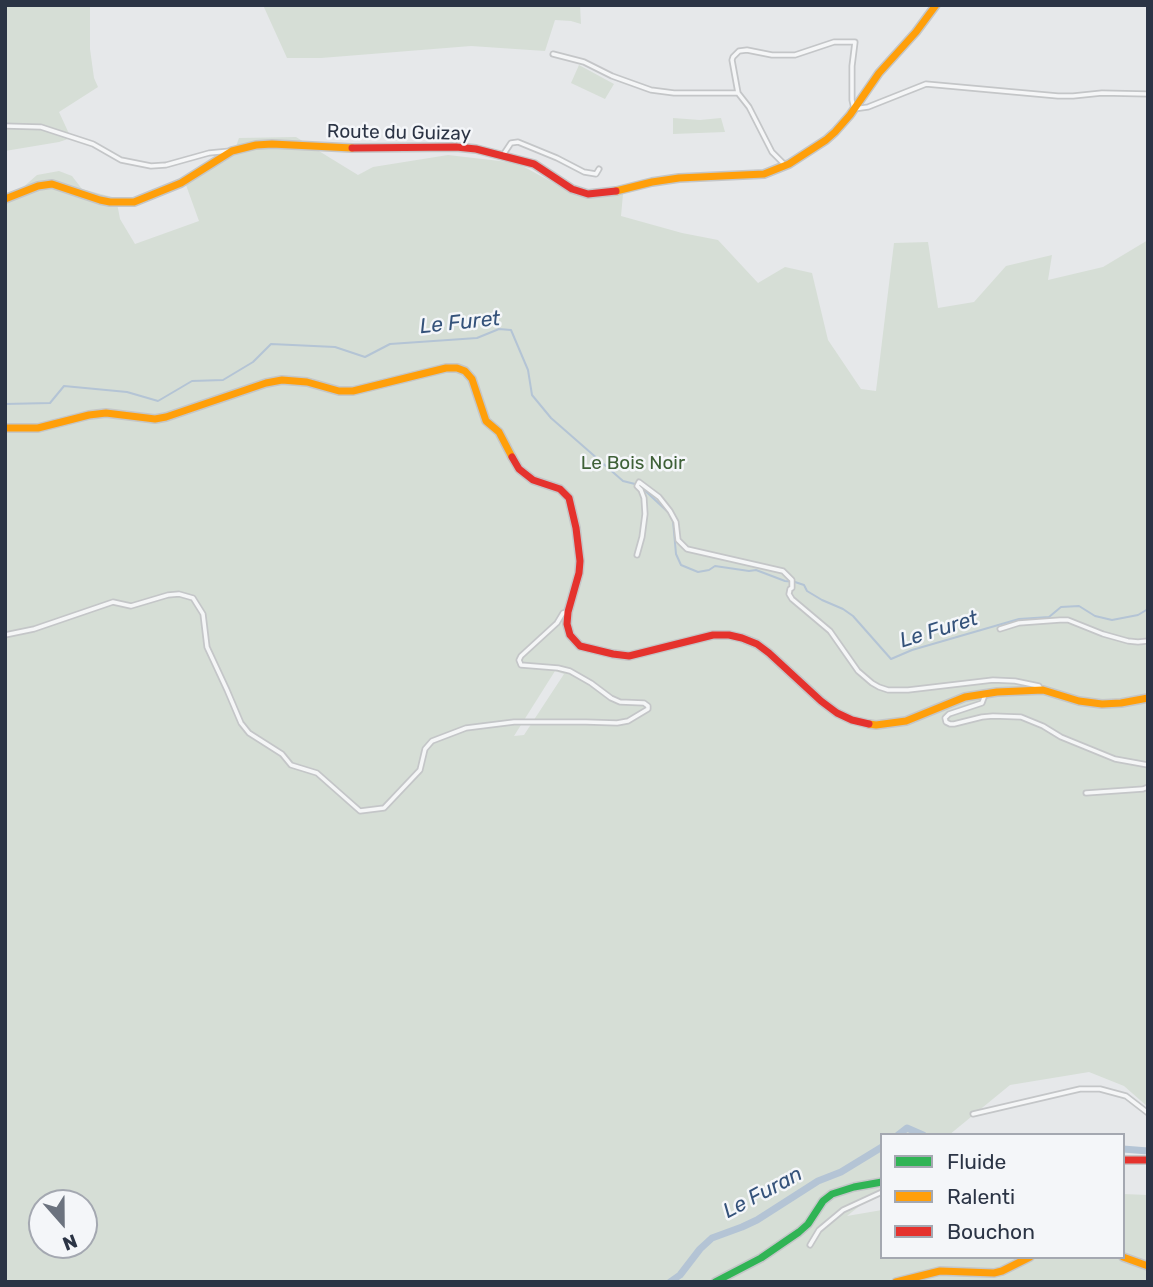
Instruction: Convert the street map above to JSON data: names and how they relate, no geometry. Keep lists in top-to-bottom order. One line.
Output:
{"streets":{"main road":["Route du Guizay"]},"water":["Le Furet","Le Furan"],"parks":["Le Bois Noir"],"legend":["Fluide","Ralenti","Bouchon"],"north":"bottom"}
